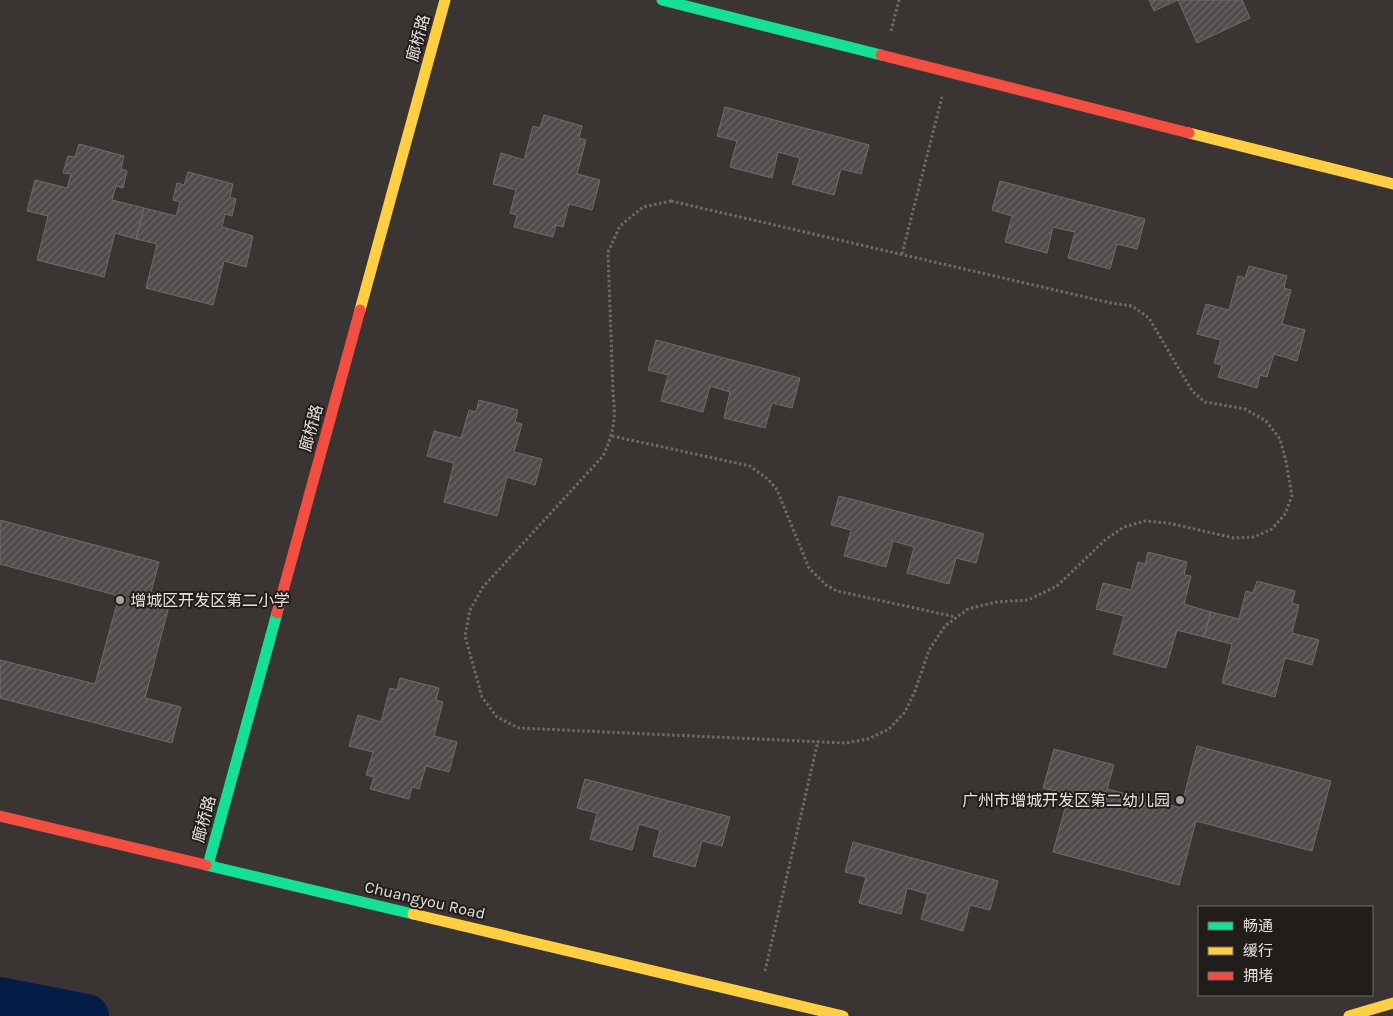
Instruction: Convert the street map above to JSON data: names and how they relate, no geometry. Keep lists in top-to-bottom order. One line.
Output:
{"streets":{"street":["廊桥路","Chuangyou Road"]},"crossings":[["廊桥路","Chuangyou Road"]],"places":["增城区开发区第二小学","广州市增城开发区第二幼儿园"],"legend":["畅通","缓行","拥堵"]}
